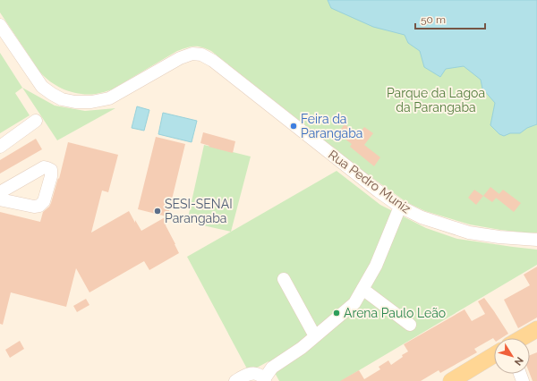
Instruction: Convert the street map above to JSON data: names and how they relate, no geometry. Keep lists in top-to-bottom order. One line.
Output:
{"streets":{"street":["Rua Pedro Muniz"]},"parks":["Parque da Lagoa da Parangaba"],"places":["Feira da Parangaba","SESI-SENAI Parangaba","Arena Paulo Leão"],"scale_bar":"50 m","north":"bottom right"}
